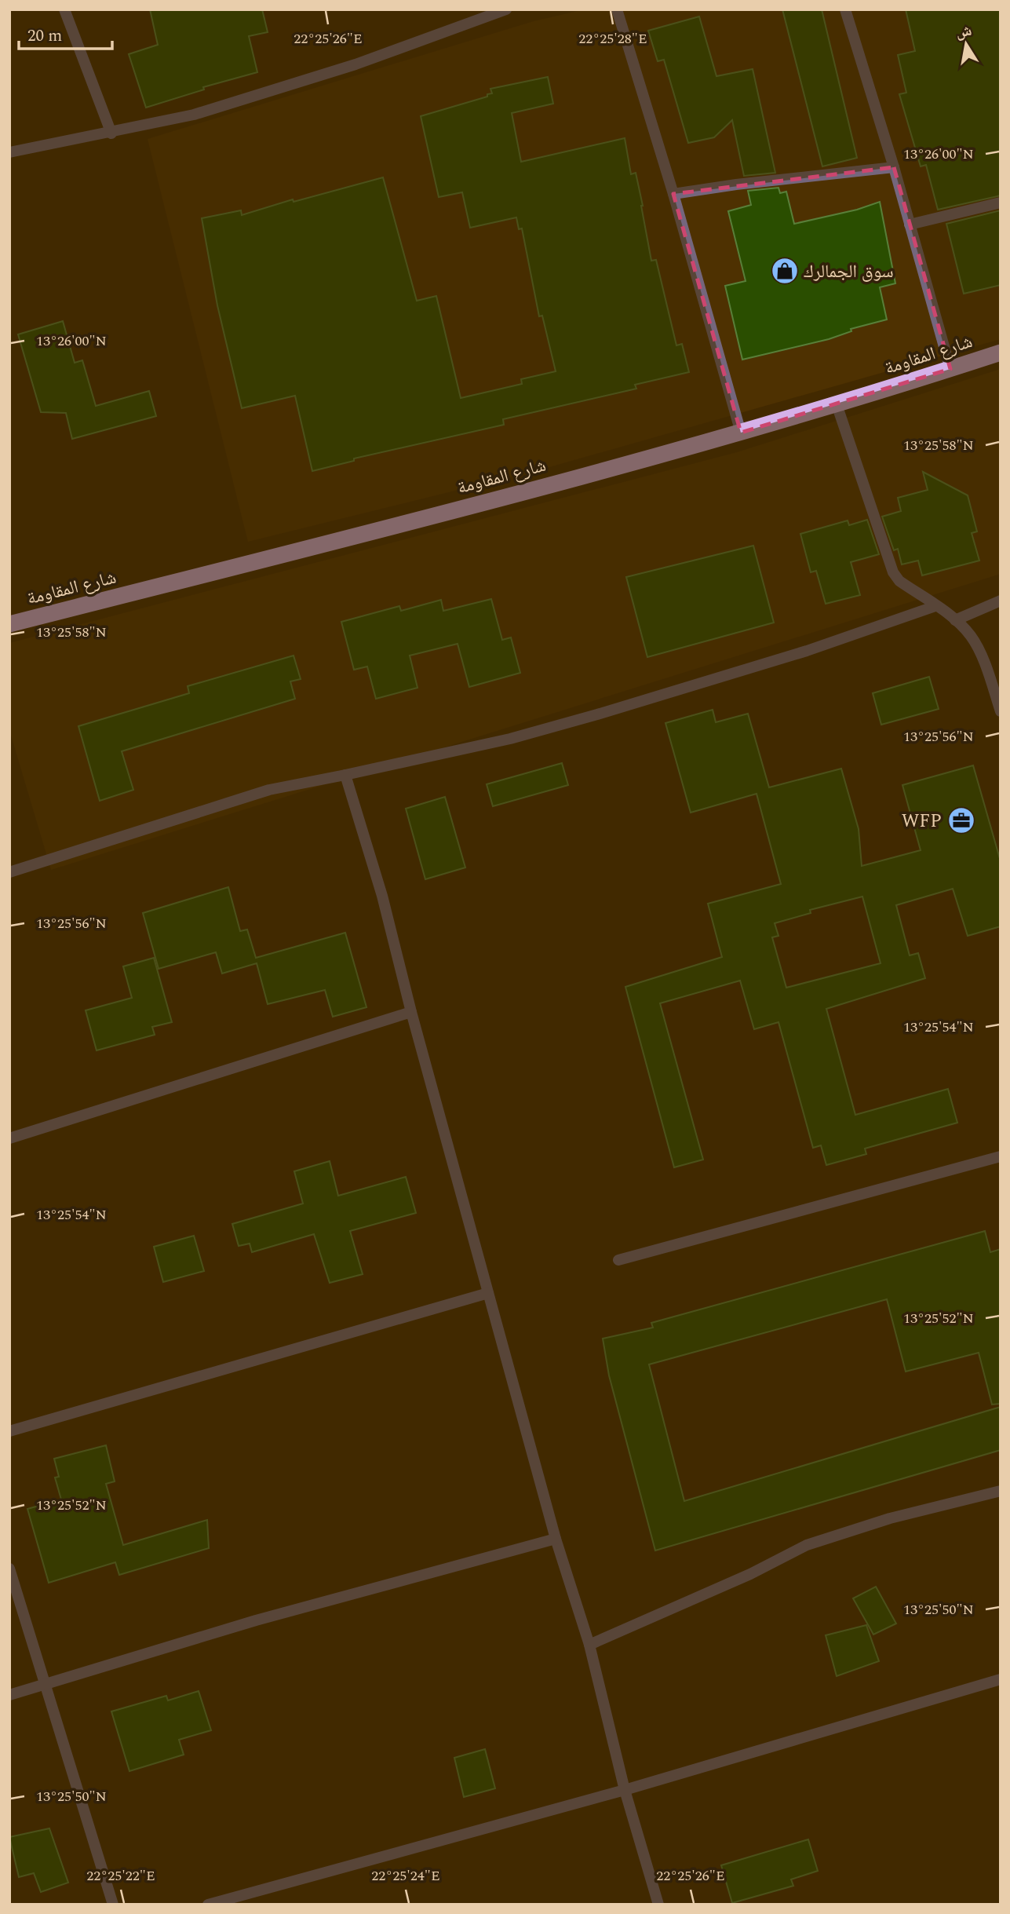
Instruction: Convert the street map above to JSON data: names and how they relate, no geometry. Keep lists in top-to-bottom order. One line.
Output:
{"streets":{"highway":["شارع المقاومة"]},"places":{"shop":["سوق الجمالرك"],"office":["WFP"]},"scale_bar":"20 m","north":"top","coordinates":["22°25'26\"E","22°25'28\"E","13°26'00\"N","13°25'58\"N","13°25'56\"N","13°25'54\"N","13°25'52\"N","13°25'50\"N","22°25'22\"E","22°25'24\"E"]}
